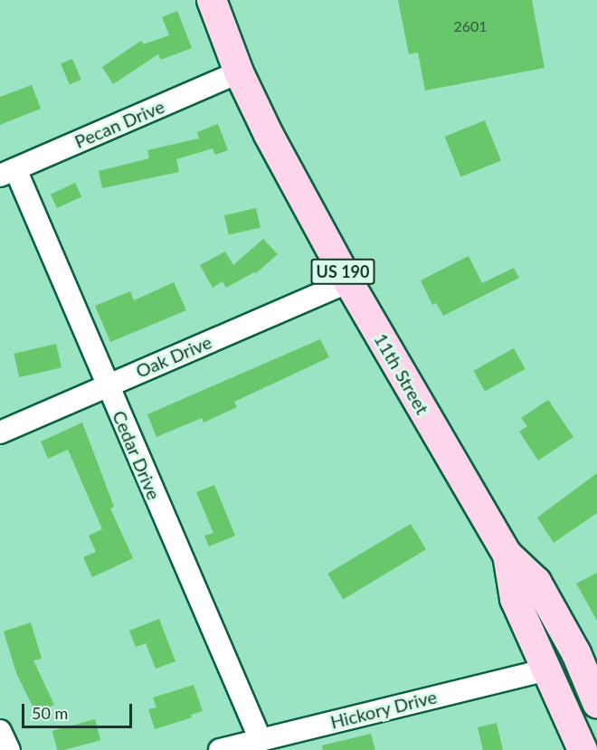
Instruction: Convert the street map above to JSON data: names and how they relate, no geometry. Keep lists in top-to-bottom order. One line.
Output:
{"streets":{"main road":["US 190","11th Street"],"street":["Pecan Drive","Oak Drive","Cedar Drive","Hickory Drive"]},"crossings":[["Pecan Drive","11th Street"],["Pecan Drive","Cedar Drive"],["US 190","11th Street"],["Oak Drive","11th Street"],["Oak Drive","Cedar Drive"],["11th Street","Hickory Drive"],["Cedar Drive","Hickory Drive"]],"house_numbers":["2601"],"scale_bar":"50 m"}
